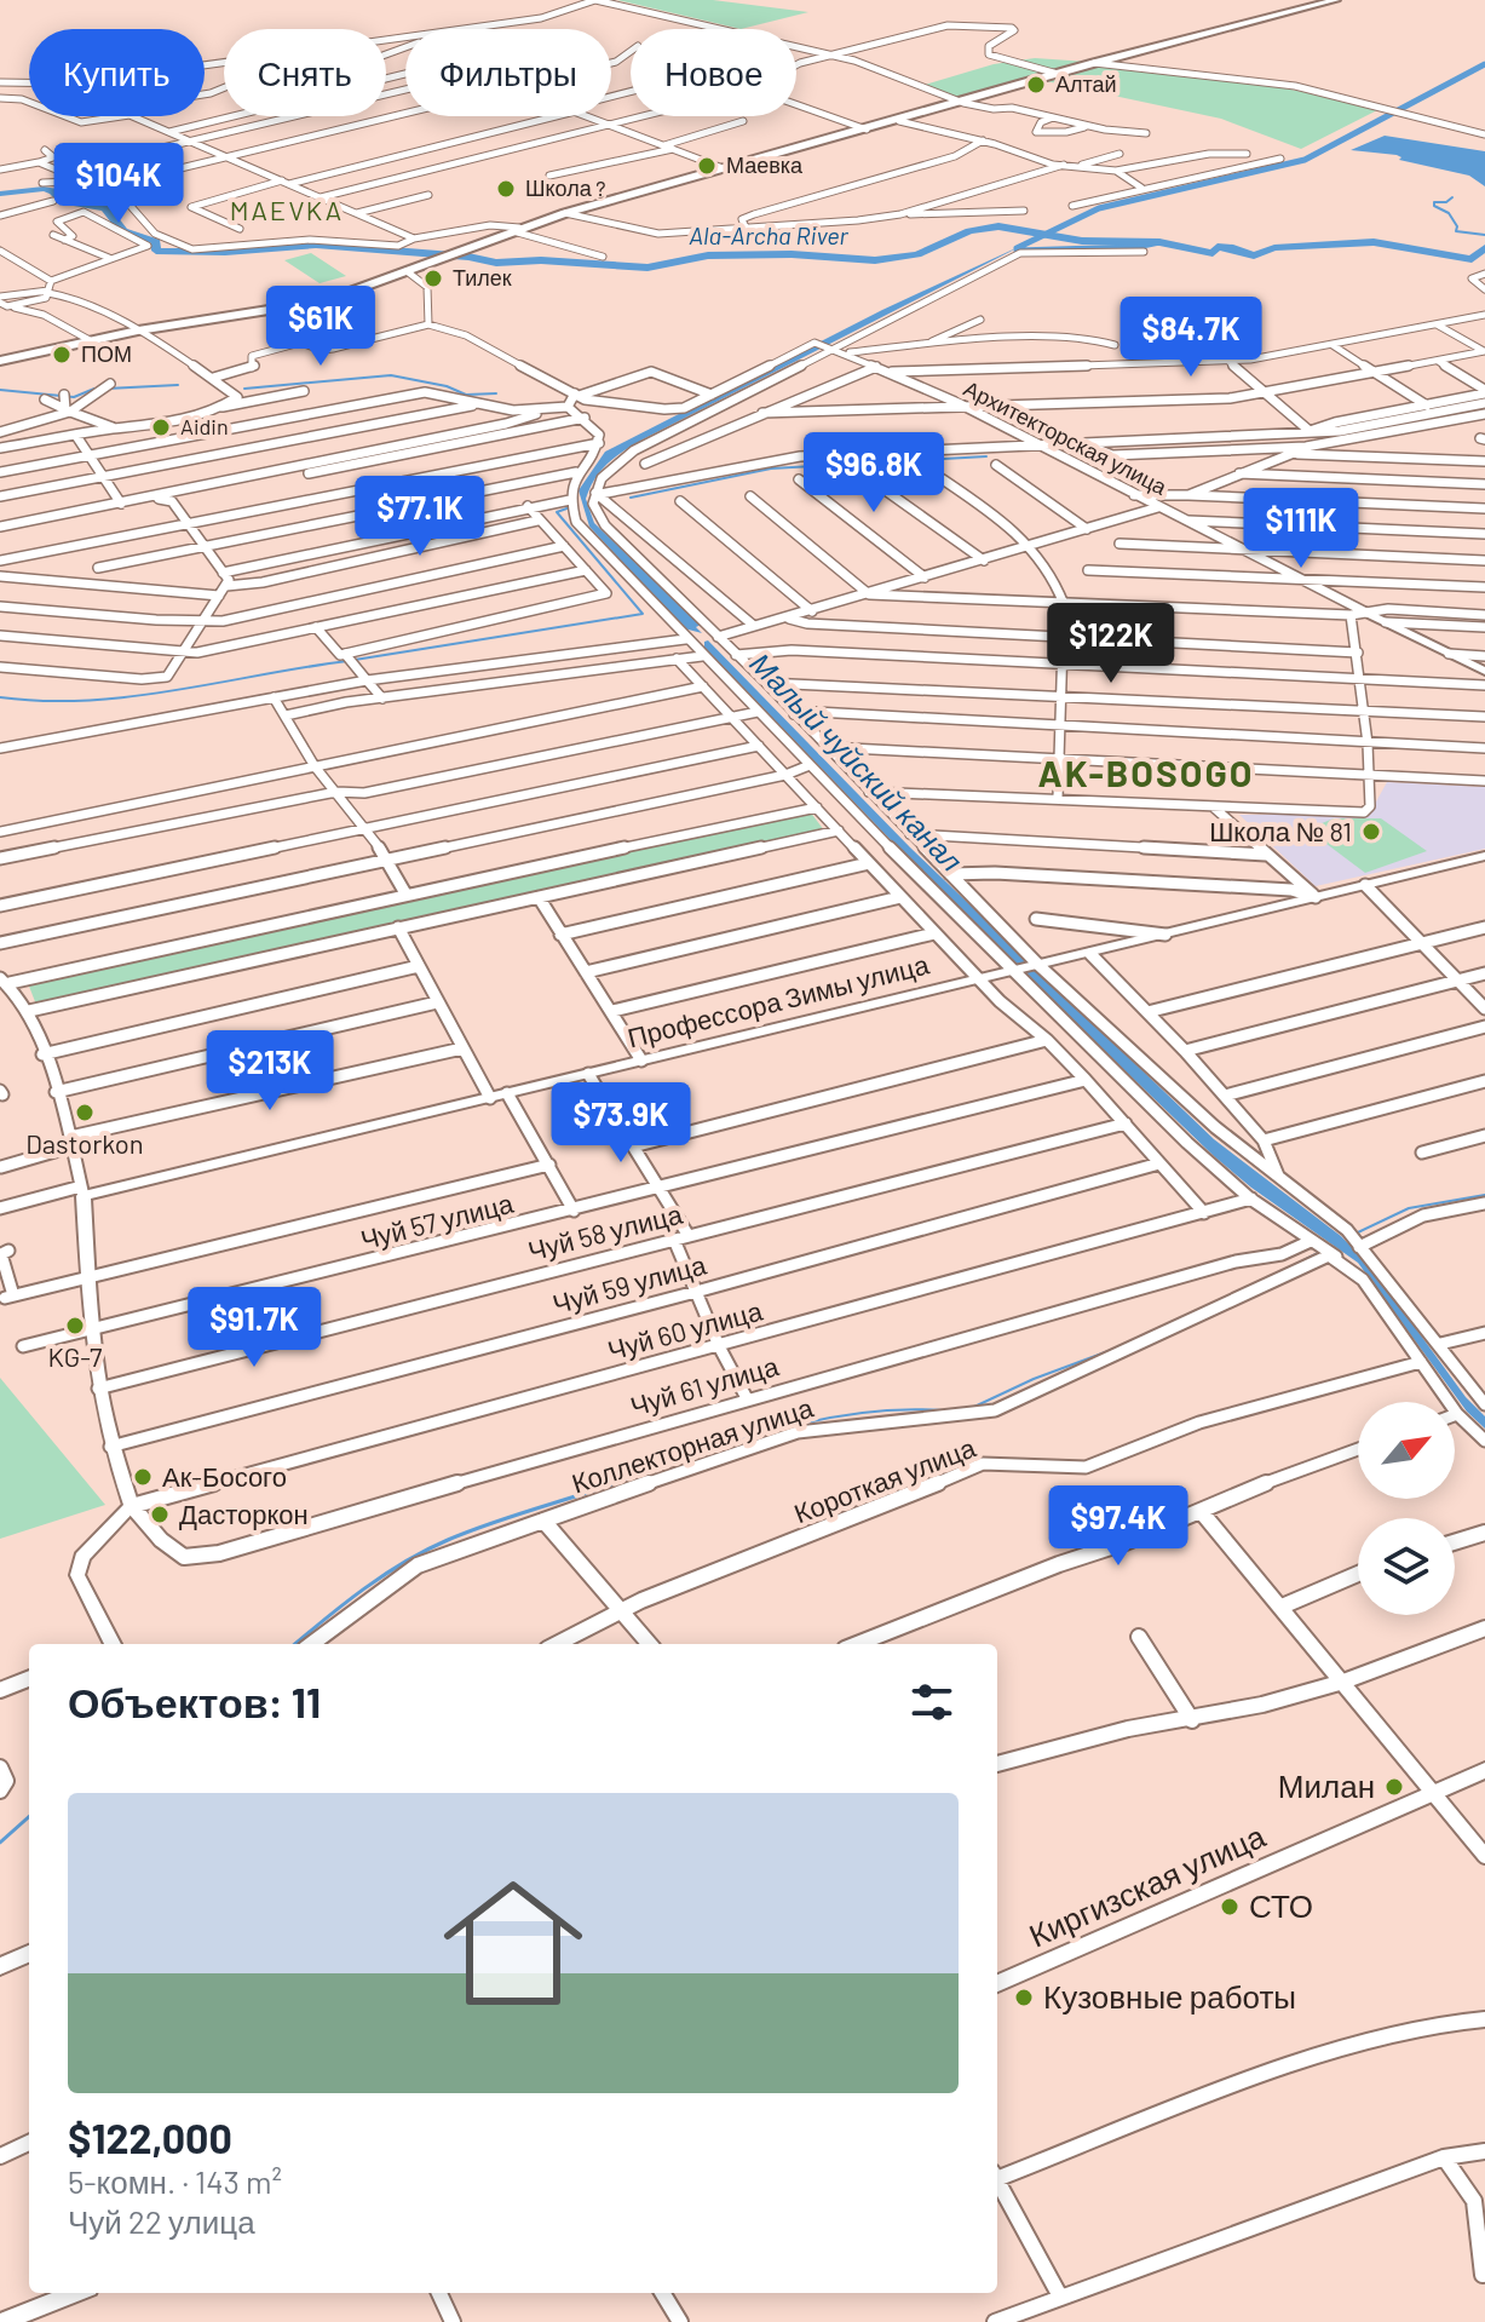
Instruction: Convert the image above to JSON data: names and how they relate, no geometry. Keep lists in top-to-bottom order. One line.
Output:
{"streets":{"main road":["Киргизская улица"],"street":["Архитекторская улица","Профессора Зимы улица","Чуй 57 улица","Чуй 58 улица","Чуй 59 улица","Чуй 60 улица","Чуй 61 улица","Коллекторная улица","Короткая улица"]},"crossings":[["Чуй 60 улица","Чуй 61 улица"]],"districts":["MAEVKA","AK-BOSOGO"],"water":["Ala-Archa River","Малый чуйский канал"],"places":["Алтай","Маевка","Школа ?","Тилек","ПОМ","Aidin","Школа № 81","Dastorkon","KG-7","Ак-Босого","Дасторкон","Милан","СТО","Кузовные работы"],"north":"top right","page":{"chip":["Купить","Снять","Фильтры","Новое"],"price":["$104K","$61K","$84.7K","$96.8K","$77.1K","$111K","$122K","$213K","$73.9K","$91.7K","$97.4K"],"heading":"Объектов: 11","list":[{"name":"$122,000","note":"5-комн. · 143 m² · Чуй 22 улица"}]}}
